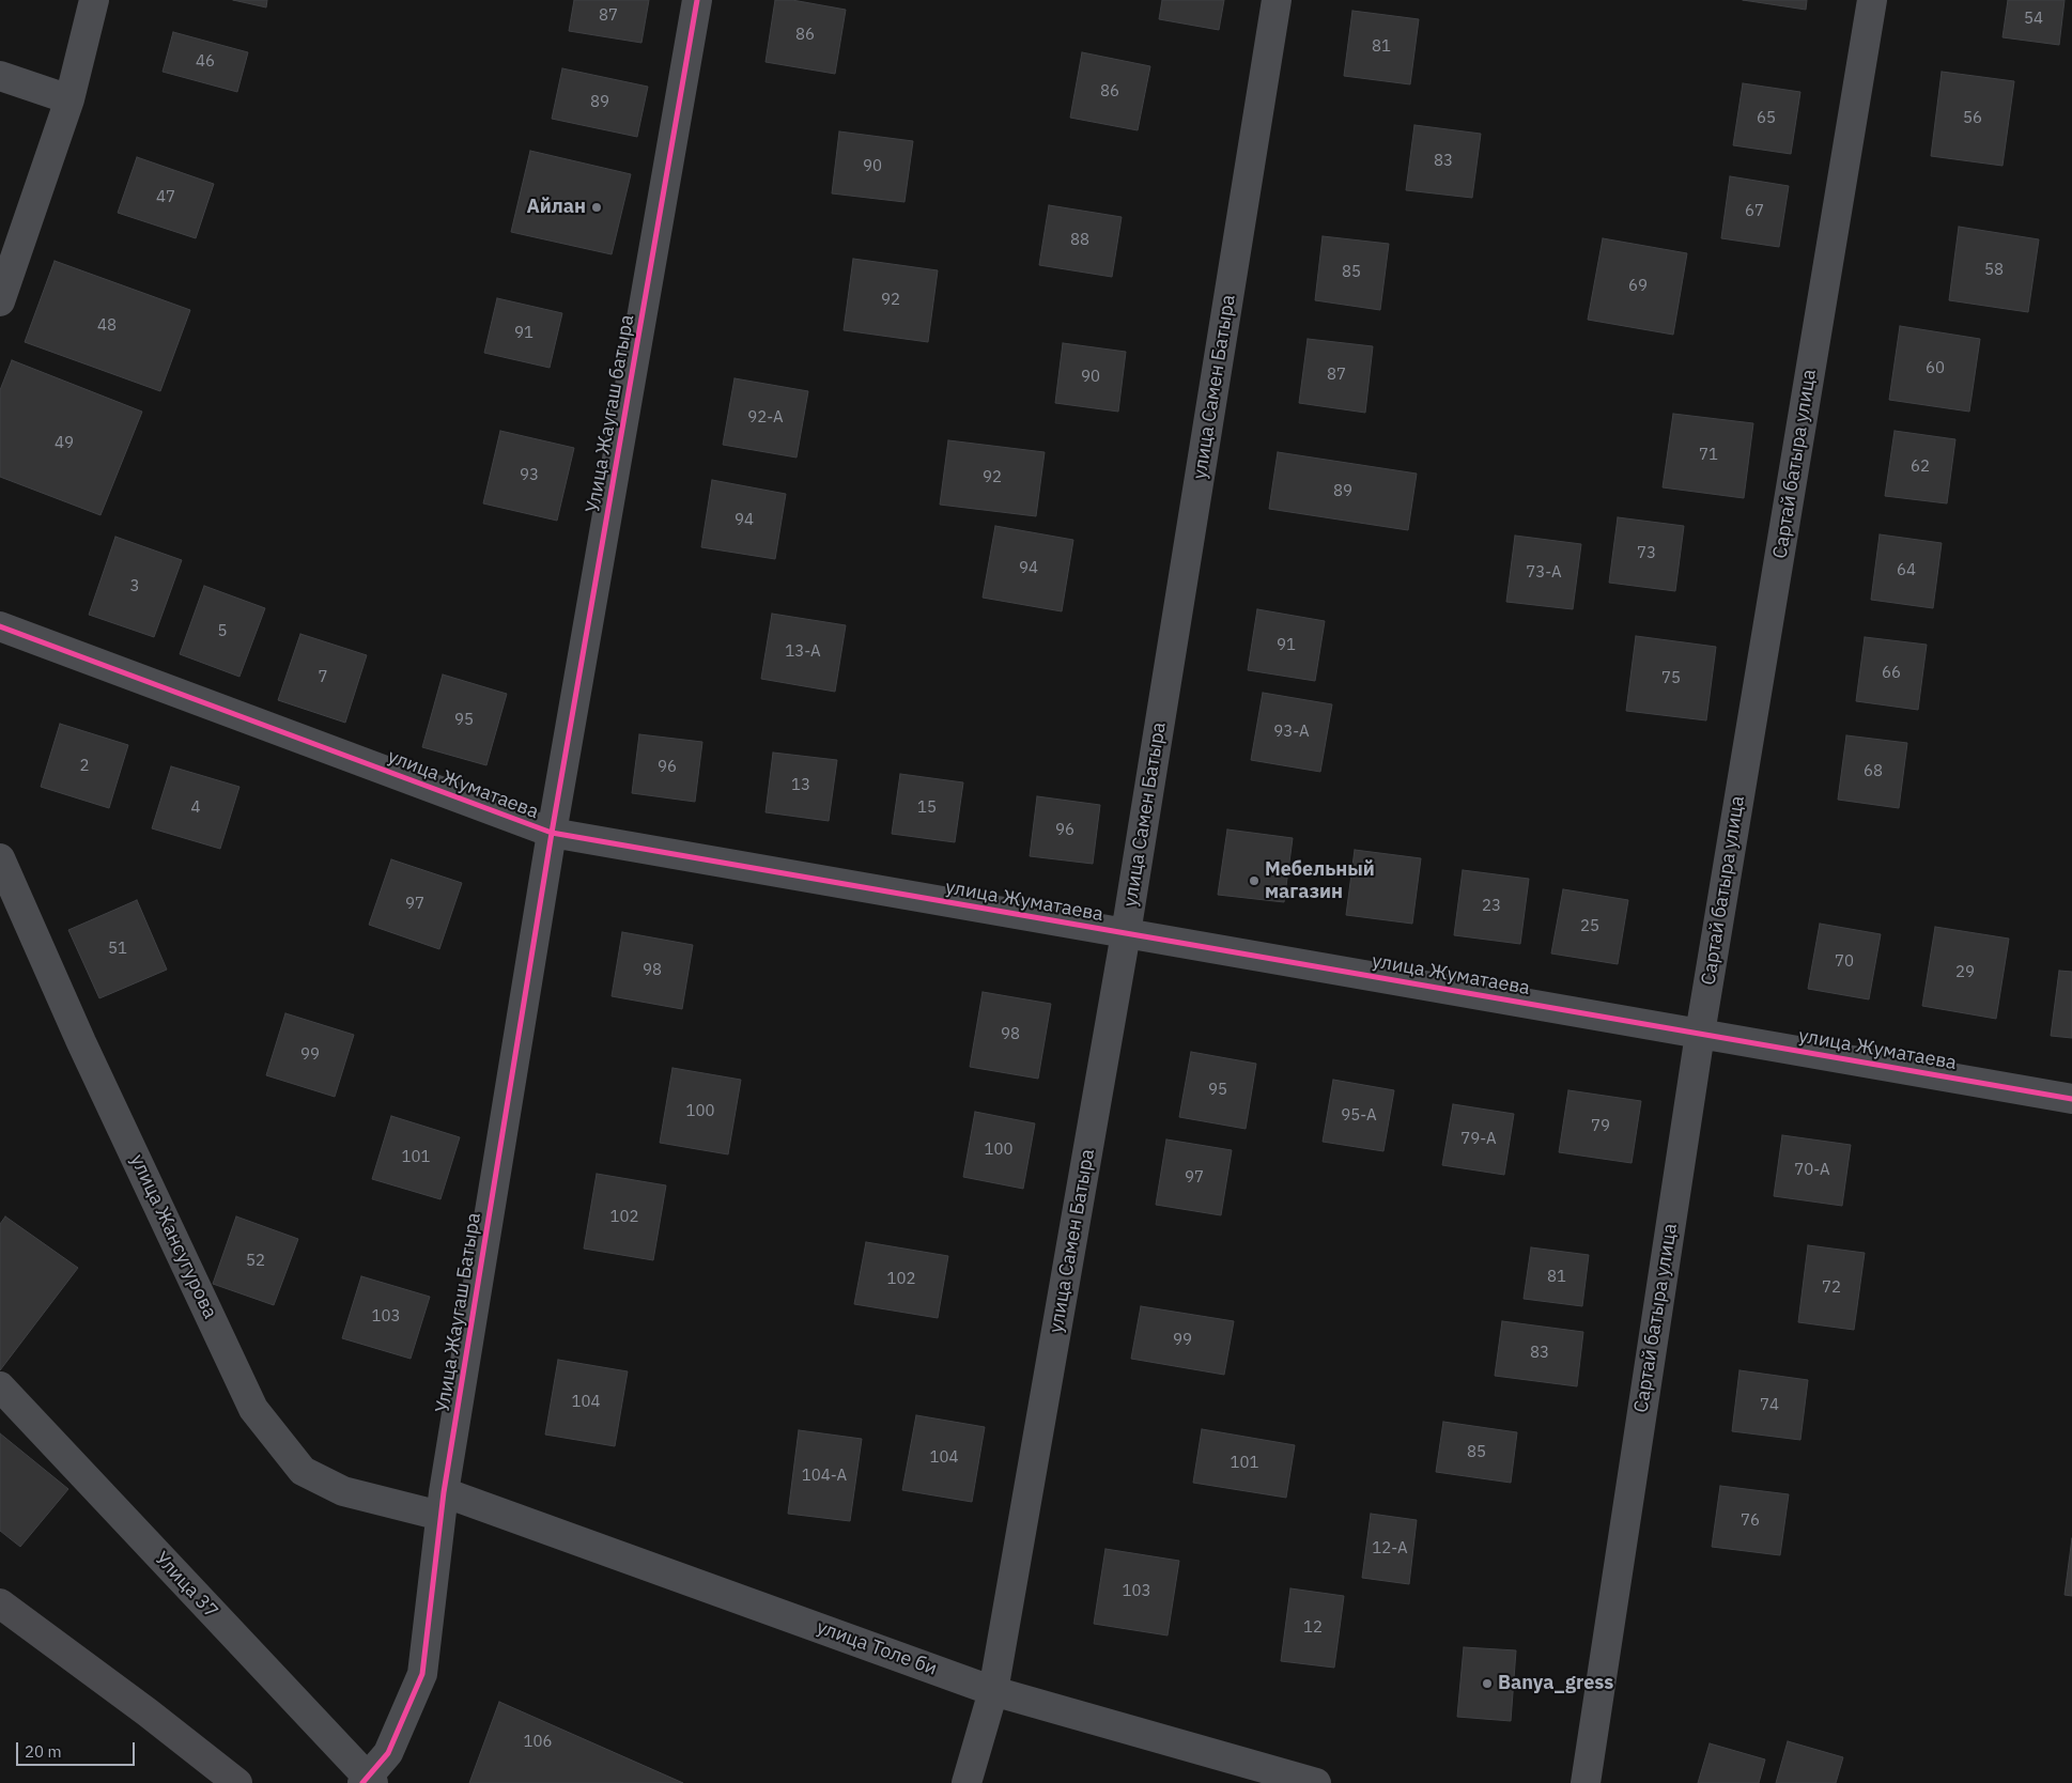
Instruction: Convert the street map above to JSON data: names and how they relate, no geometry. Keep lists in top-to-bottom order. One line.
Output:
{"streets":{"street":["улица Самен Батыра","Улица Жаугаш батыра","Сартай батыра улица","улица Жуматаева","улица Жансугурова","Улица Жаугаш Батыра","Улица 37","улица Толе би"]},"crossings":[["улица Самен Батыра","улица Жуматаева"],["улица Самен Батыра","улица Толе би"],["Улица Жаугаш батыра","улица Жуматаева"],["Улица Жаугаш батыра","Улица Жаугаш Батыра"],["Сартай батыра улица","улица Жуматаева"],["улица Жуматаева","Улица Жаугаш Батыра"],["улица Жансугурова","Улица Жаугаш Батыра"],["улица Жансугурова","улица Толе би"],["Улица Жаугаш Батыра","улица Толе би"]],"places":["Айлан","Мебельный магазин","Banya_gress"],"house_numbers":["87","54","86","81","46","86","89","65","56","83","90","47","67","88","58","85","69","92","48","91","60","87","90","92-А","49","71","62","93","92","89","94","73","94","64","73-А","3","5","91","13-А","66","7","75","95","93-А","2","96","68","13","4","15","96","97","23","25","51","70","98","29","98","99","95","100","95-А","79","79-А","100","101","70-А","97","102","52","81","102","72","103","99","83","104","74","85","104","101","104-А","76","12-А","103","12","106"],"scale_bar":"20 m"}
